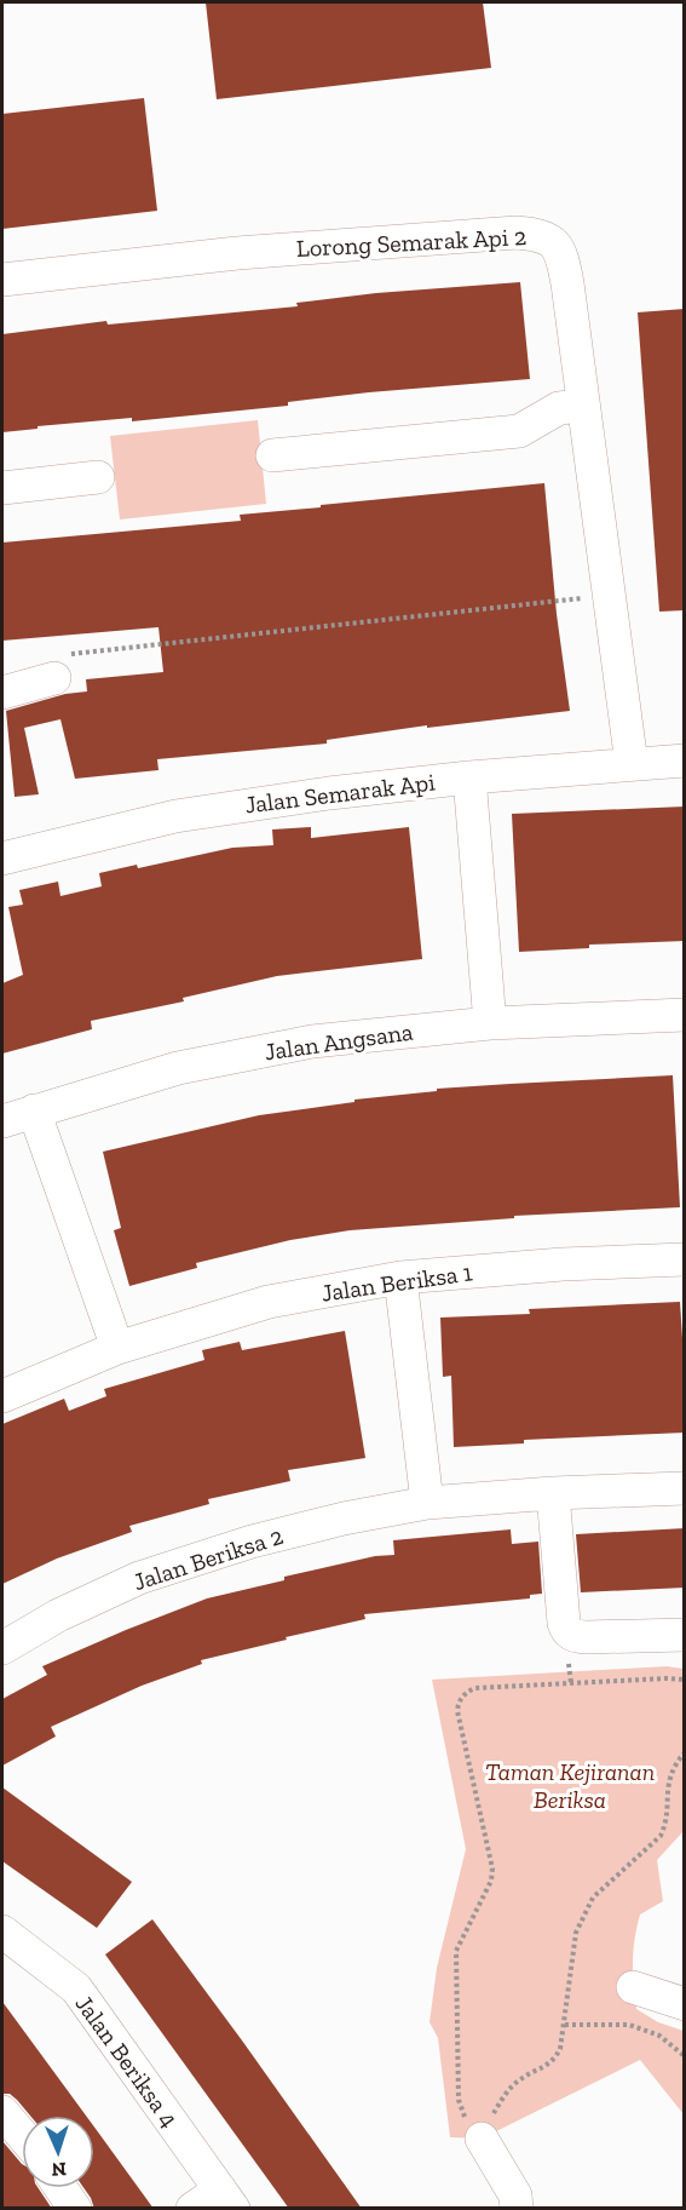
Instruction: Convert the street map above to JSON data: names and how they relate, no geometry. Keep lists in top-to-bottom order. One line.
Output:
{"streets":{"street":["Lorong Semarak Api 2","Jalan Semarak Api","Jalan Angsana","Jalan Beriksa 1","Jalan Beriksa 2","Jalan Beriksa 4"]},"crossings":[["Lorong Semarak Api 2","Jalan Semarak Api"]],"parks":["Taman Kejiranan Beriksa"],"north":"bottom"}
